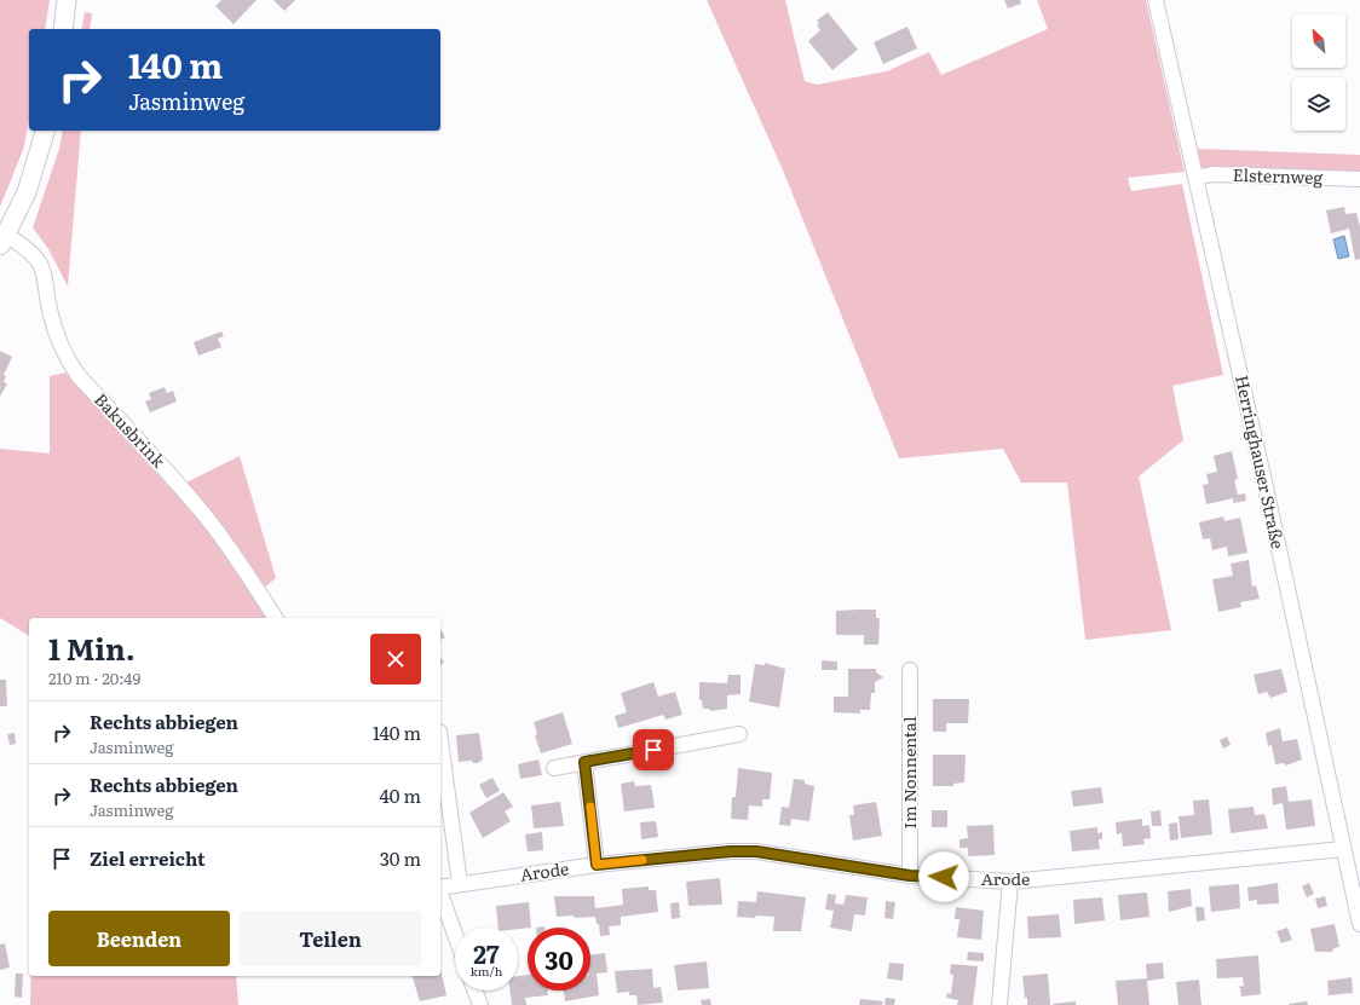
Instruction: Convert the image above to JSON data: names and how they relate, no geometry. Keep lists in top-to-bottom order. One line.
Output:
{"streets":{"street":["Elsternweg","Bakusbrink","Herringhauser Straße","Im Nonnental","Arode"]},"crossings":[["Elsternweg","Herringhauser Straße"],["Herringhauser Straße","Arode"],["Im Nonnental","Arode"]],"north":"top left","page":{"turn":["140 m","Jasminweg"],"heading":["1 Min.","210 m · 20:49"],"list":[{"name":"Rechts abbiegen","note":"Jasminweg","value":"140 m"},{"name":"Rechts abbiegen","note":"Jasminweg","value":"40 m"},{"name":"Ziel erreicht","value":"30 m"}],"buttons":["Beenden","Teilen"],"speed":"27 km/h","limit":"30"}}
